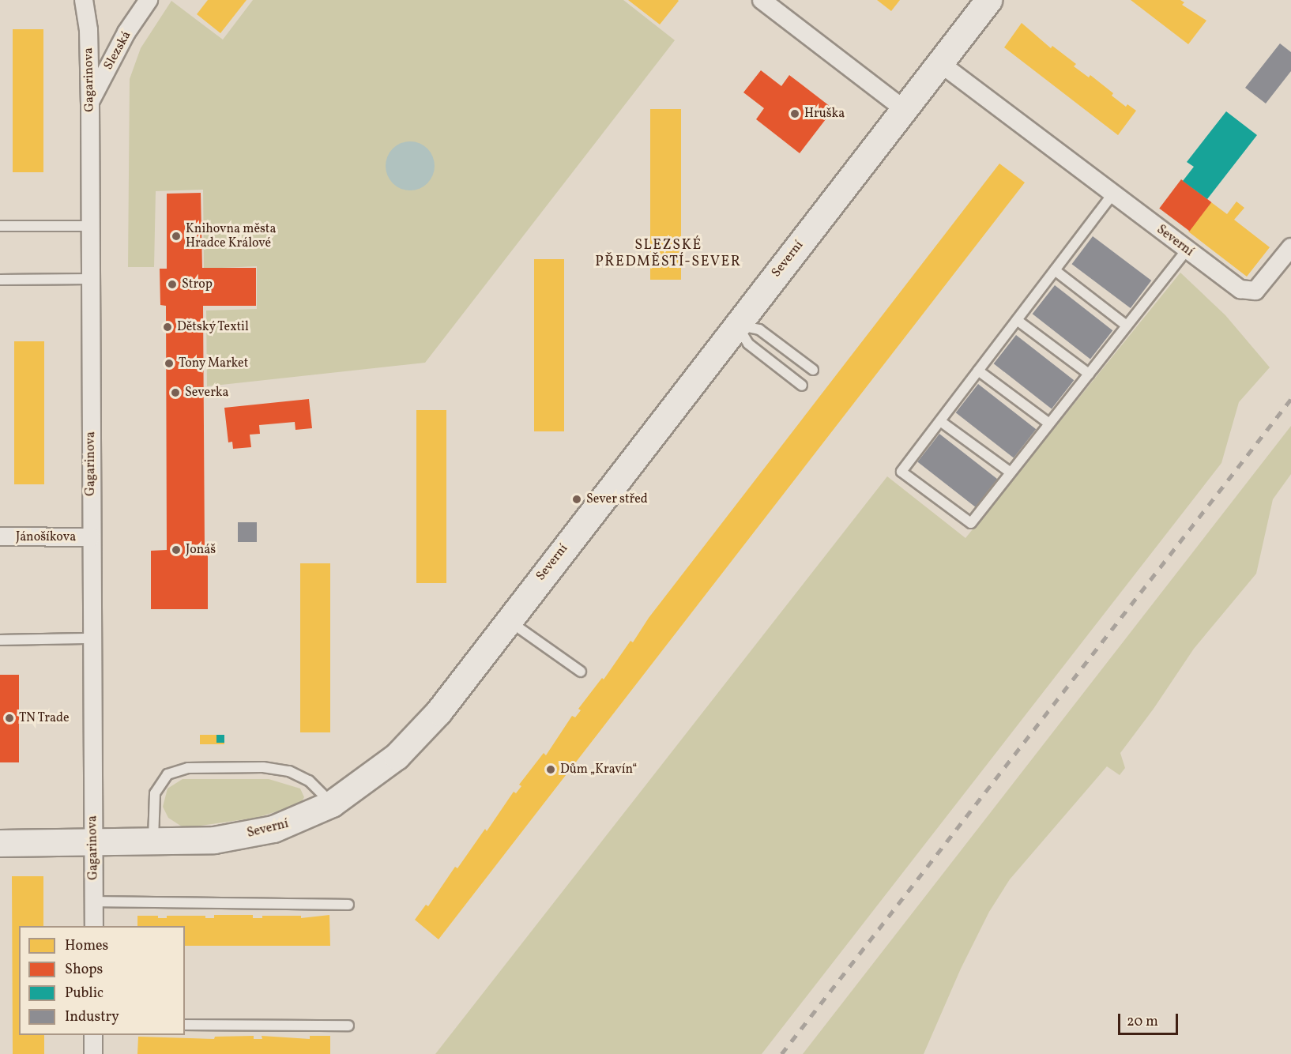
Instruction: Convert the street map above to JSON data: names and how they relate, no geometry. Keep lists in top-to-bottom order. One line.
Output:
{"streets":{"street":["Slezská","Gagarinova","Severní","Jánošíkova"]},"crossings":[["Slezská","Gagarinova"],["Gagarinova","Severní"],["Gagarinova","Jánošíkova"]],"districts":["SLEZSKÉ PŘEDMĚSTÍ-SEVER"],"places":["Hruška","Knihovna města Hradce Králové","Strop","Dětský Textil","Tony Market","Severka","Sever střed","Jonáš","TN Trade","Dům „Kravín“"],"legend":["Homes","Shops","Public","Industry"],"scale_bar":"20 m"}
